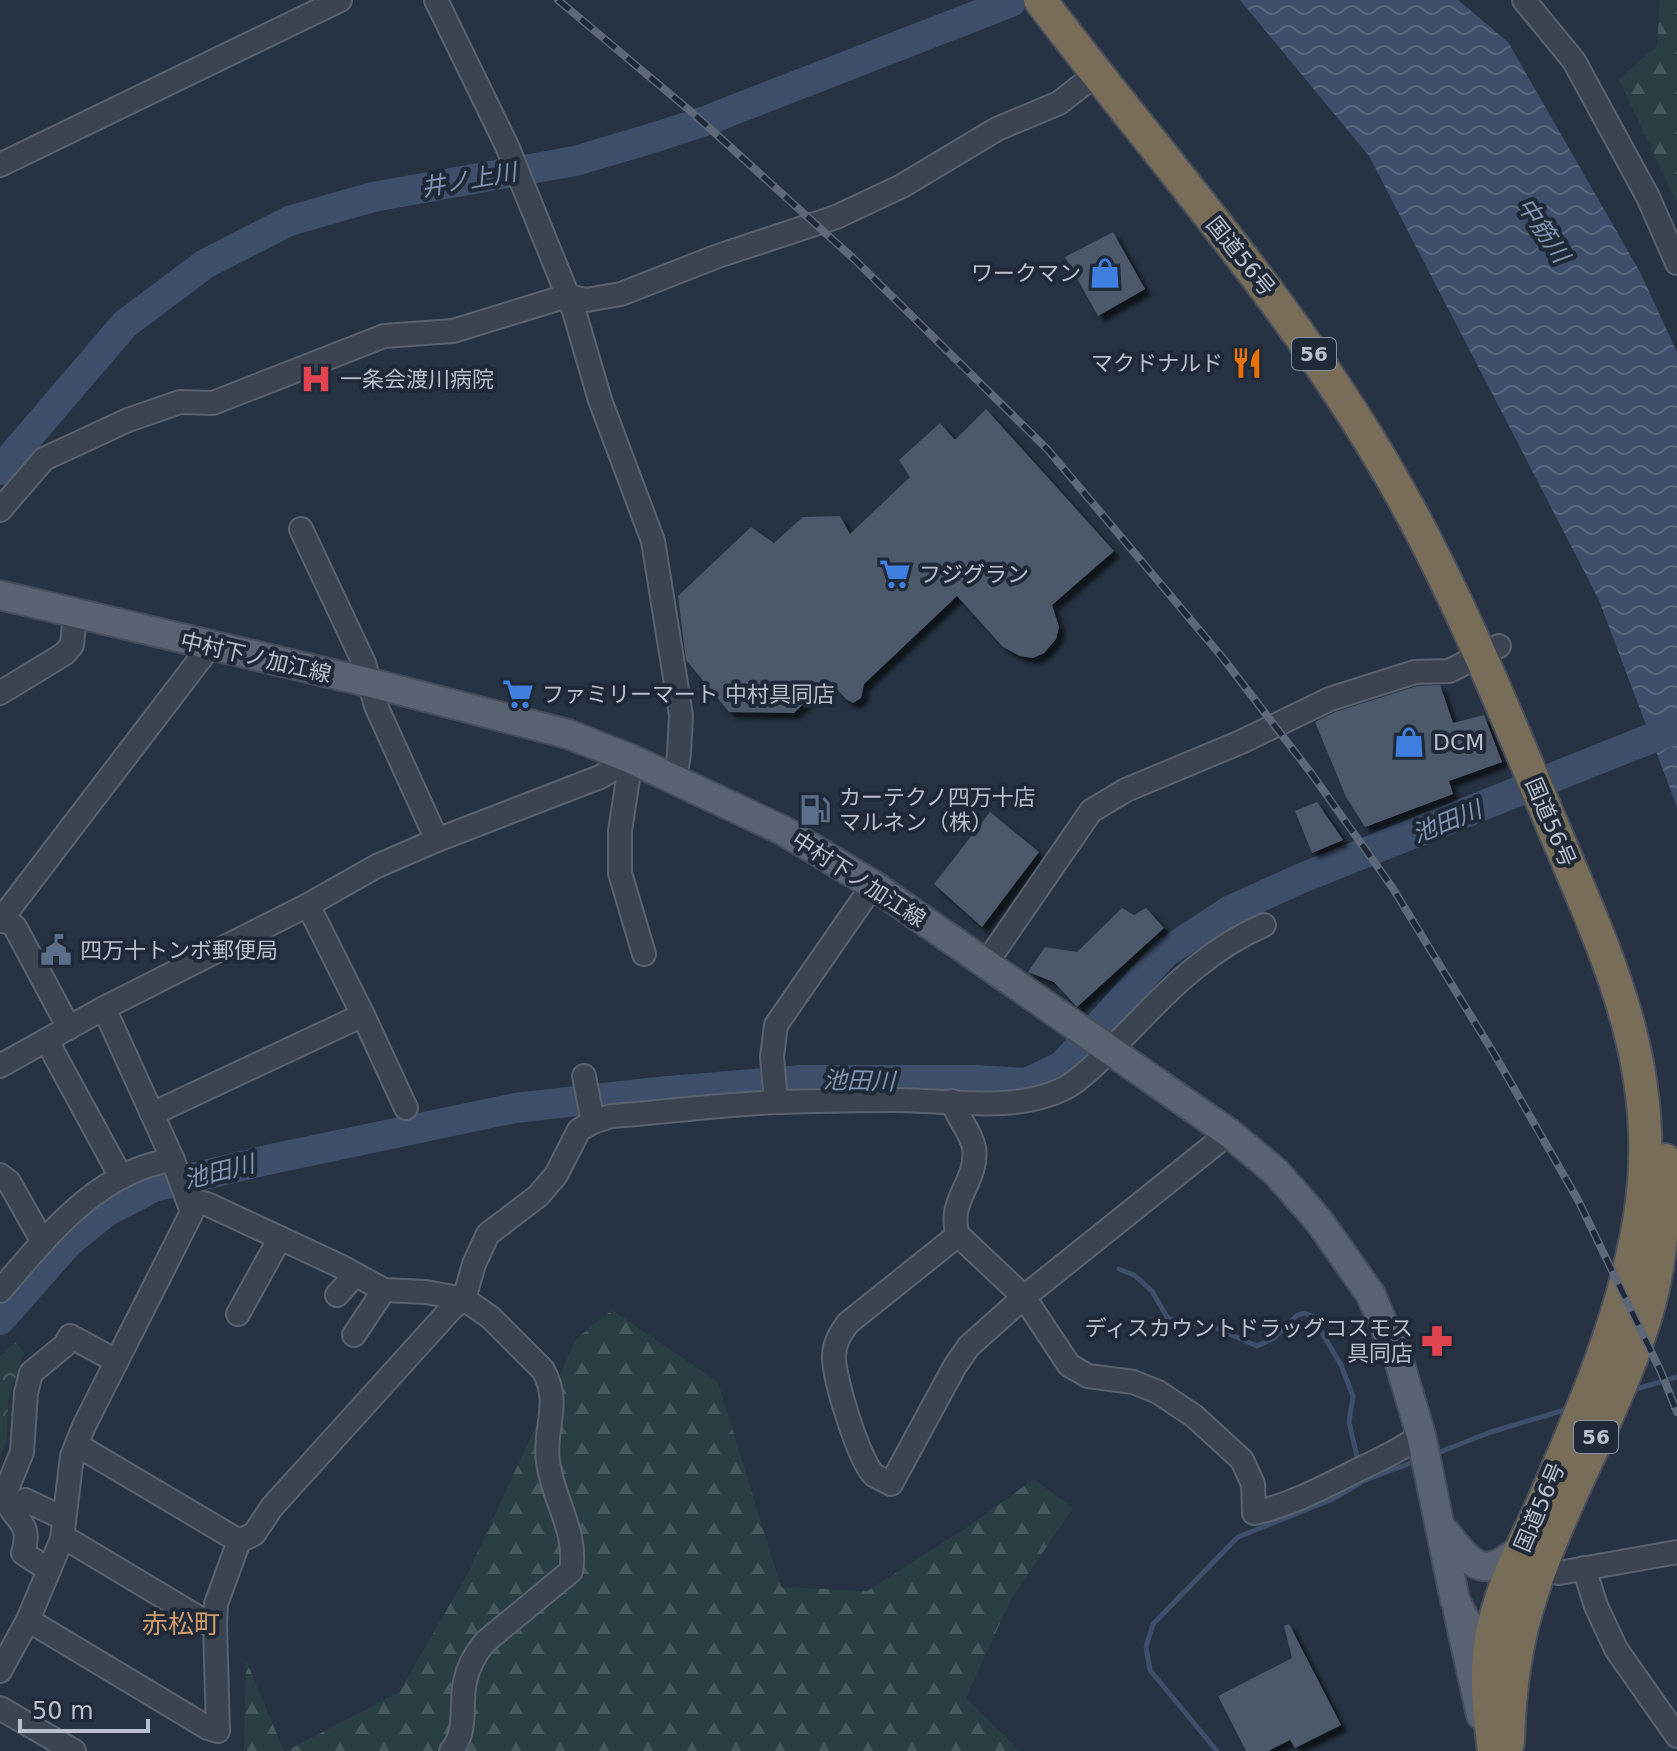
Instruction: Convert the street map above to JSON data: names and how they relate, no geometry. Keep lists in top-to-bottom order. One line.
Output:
{"streets":{"highway":["国道56号","56"],"main road":["中村下ノ加江線"]},"crossings":[["国道56号","中村下ノ加江線"]],"districts":["赤松町"],"water":["井ノ上川","中筋川","池田川"],"places":{"shop":["ワークマン","DCM"],"restaurant":["マクドナルド"],"hospital":["一条会渡川病院"],"supermarket":["フジグラン","ファミリーマート 中村具同店"],"fuel station":["カーテクノ四万十店 マルネン（株）"],"public building":["四万十トンボ郵便局"],"pharmacy":["ディスカウントドラッグコスモス 具同店"]},"scale_bar":"50 m"}
